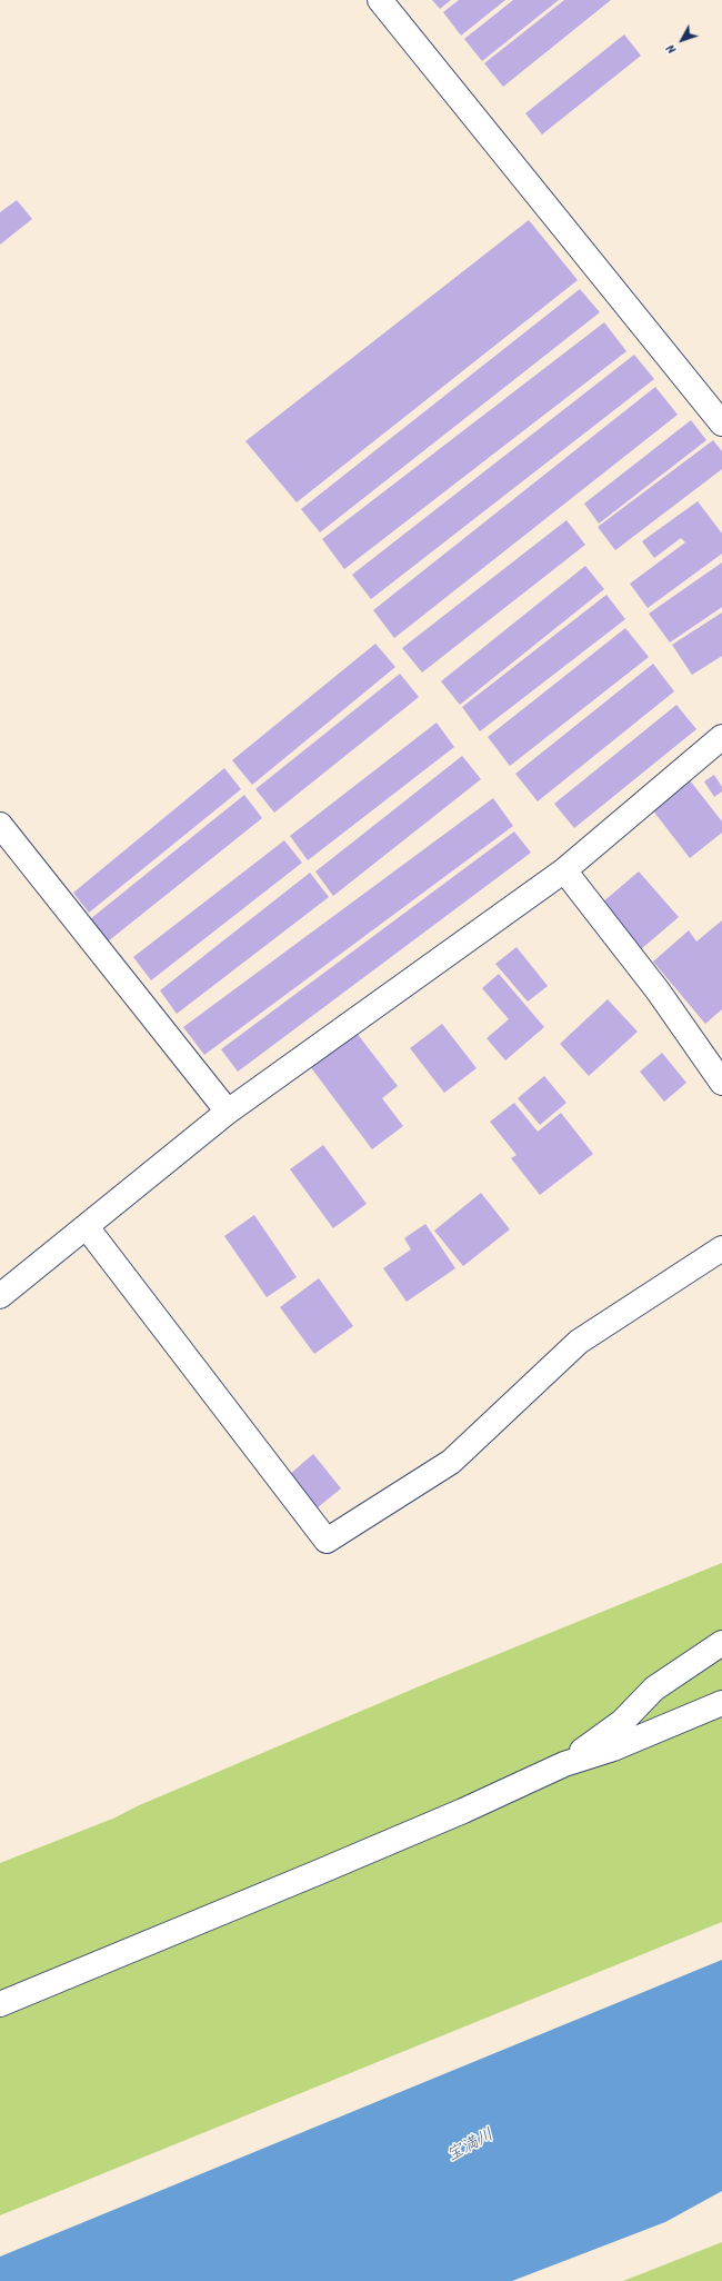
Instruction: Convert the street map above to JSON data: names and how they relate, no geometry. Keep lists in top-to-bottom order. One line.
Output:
{"water":["宝満川"],"north":"bottom left"}
